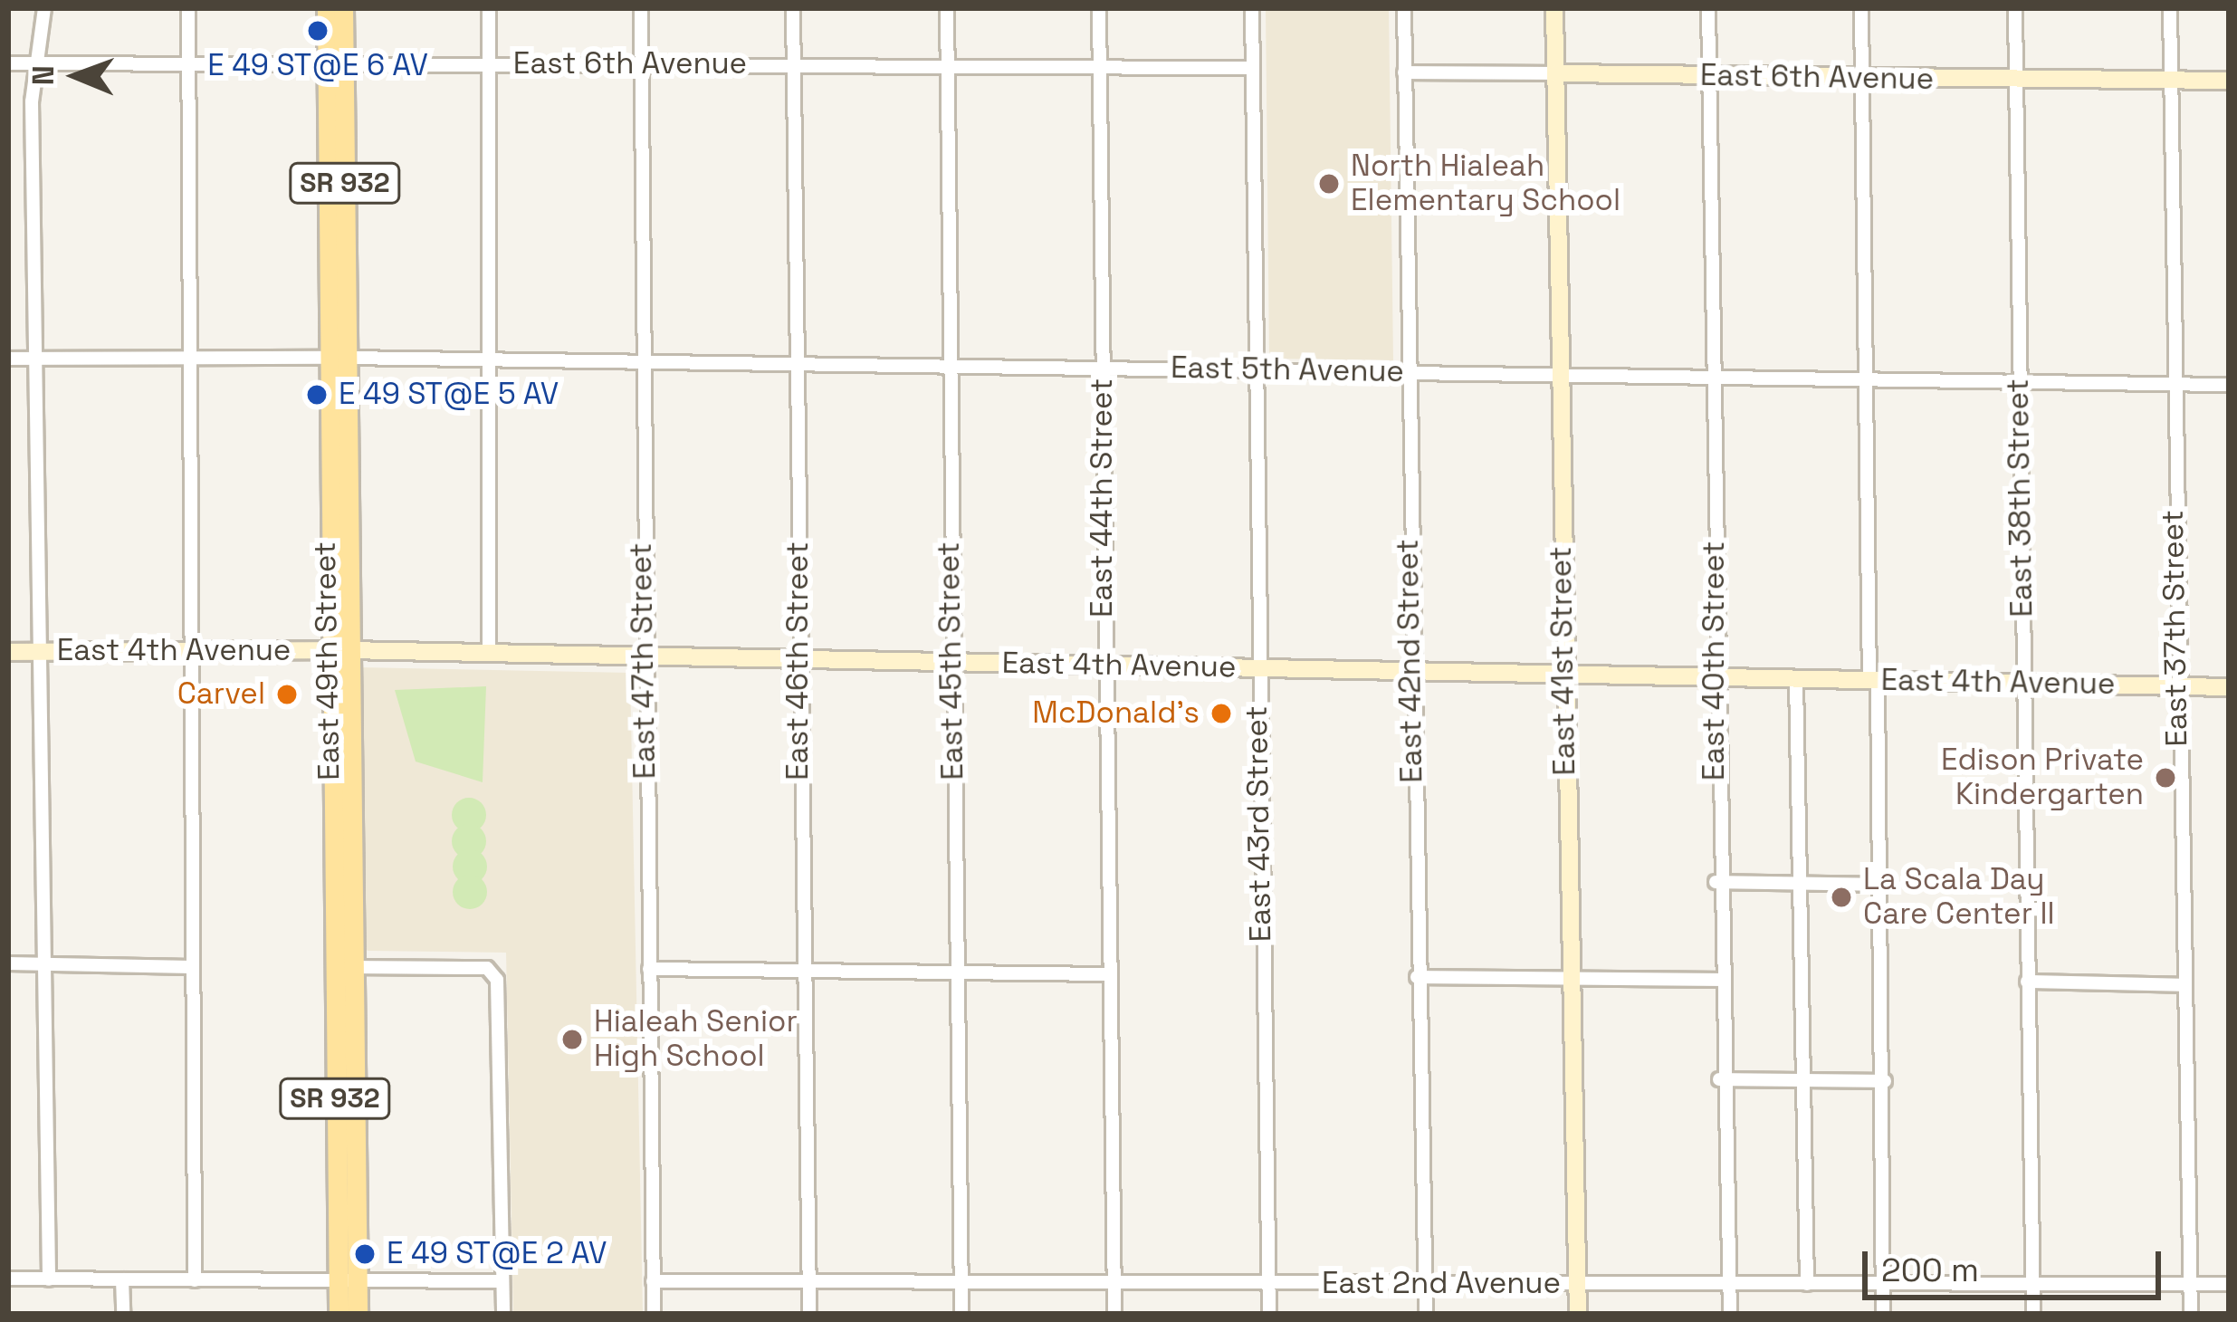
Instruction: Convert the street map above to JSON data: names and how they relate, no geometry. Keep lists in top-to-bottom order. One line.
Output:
{"streets":{"main road":["East 6th Avenue","SR 932","East 4th Avenue","East 49th Street","East 41st Street"],"street":["East 5th Avenue","East 44th Street","East 38th Street","East 37th Street","East 47th Street","East 46th Street","East 45th Street","East 42nd Street","East 40th Street","East 43rd Street","East 2nd Avenue"]},"crossings":[["East 6th Avenue","East 44th Street"],["East 6th Avenue","East 38th Street"],["East 6th Avenue","East 37th Street"],["East 6th Avenue","East 49th Street"],["East 6th Avenue","East 47th Street"],["East 6th Avenue","East 46th Street"],["East 6th Avenue","East 45th Street"],["East 6th Avenue","East 42nd Street"],["East 6th Avenue","East 41st Street"],["East 6th Avenue","East 40th Street"],["East 6th Avenue","East 43rd Street"],["East 5th Avenue","East 44th Street"],["East 5th Avenue","East 38th Street"],["East 5th Avenue","East 37th Street"],["East 5th Avenue","East 49th Street"],["East 5th Avenue","East 47th Street"],["East 5th Avenue","East 46th Street"],["East 5th Avenue","East 45th Street"],["East 5th Avenue","East 42nd Street"],["East 5th Avenue","East 41st Street"],["East 5th Avenue","East 40th Street"],["East 5th Avenue","East 43rd Street"],["East 44th Street","East 4th Avenue"],["East 44th Street","East 2nd Avenue"],["East 38th Street","East 4th Avenue"],["East 38th Street","East 2nd Avenue"],["East 37th Street","East 4th Avenue"],["East 37th Street","East 2nd Avenue"],["East 4th Avenue","East 49th Street"],["East 4th Avenue","East 47th Street"],["East 4th Avenue","East 46th Street"],["East 4th Avenue","East 45th Street"],["East 4th Avenue","East 42nd Street"],["East 4th Avenue","East 41st Street"],["East 4th Avenue","East 40th Street"],["East 4th Avenue","East 43rd Street"],["East 47th Street","East 2nd Avenue"],["East 46th Street","East 2nd Avenue"],["East 45th Street","East 2nd Avenue"],["East 42nd Street","East 2nd Avenue"],["East 41st Street","East 2nd Avenue"],["East 40th Street","East 2nd Avenue"],["East 43rd Street","East 2nd Avenue"]],"places":["E 49 ST@E 6 AV","North Hialeah Elementary School","E 49 ST@E 5 AV","Carvel","McDonald's","Edison Private Kindergarten","La Scala Day Care Center II","Hialeah Senior High School","E 49 ST@E 2 AV"],"scale_bar":"200 m","north":"left"}
